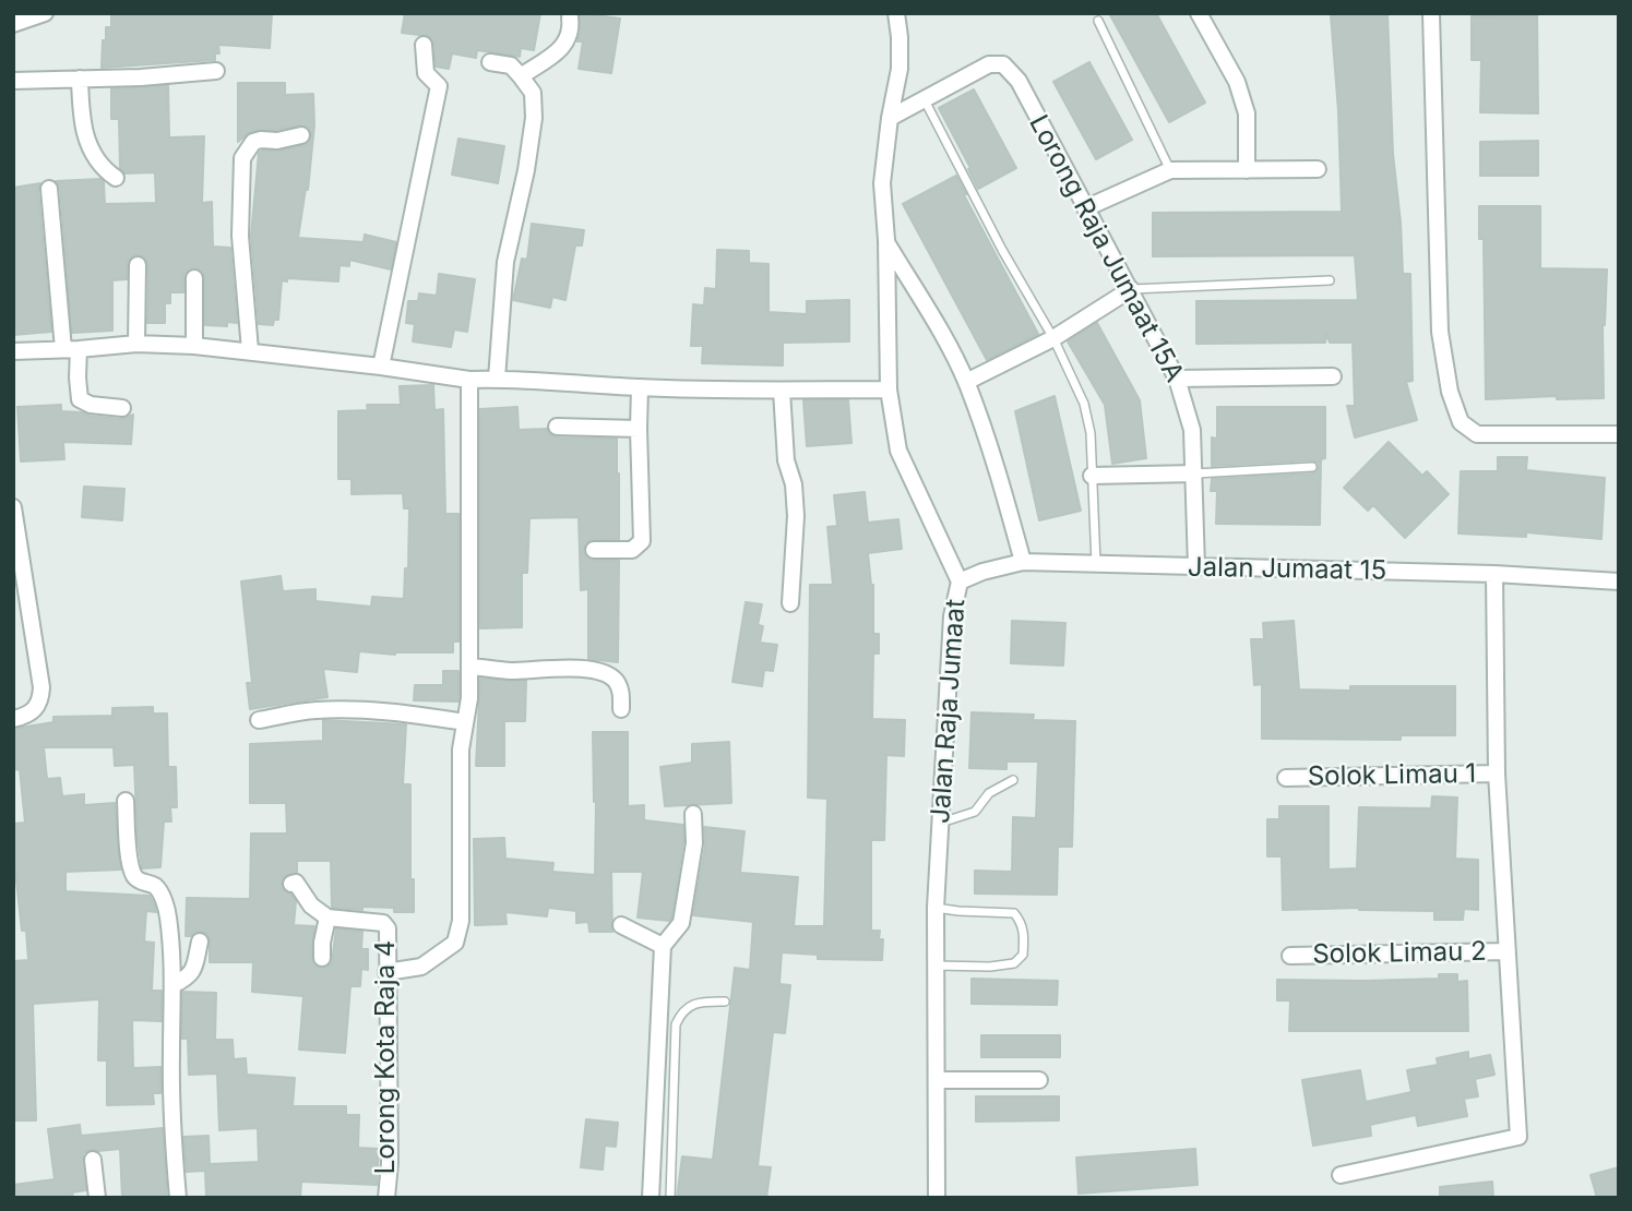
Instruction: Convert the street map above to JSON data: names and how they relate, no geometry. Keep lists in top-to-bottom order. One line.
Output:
{"streets":{"street":["Lorong Raja Jumaat 15A","Jalan Jumaat 15","Jalan Raja Jumaat","Solok Limau 1","Solok Limau 2","Lorong Kota Raja 4"]},"crossings":[["Lorong Raja Jumaat 15A","Jalan Jumaat 15"],["Lorong Raja Jumaat 15A","Jalan Raja Jumaat"],["Jalan Jumaat 15","Jalan Raja Jumaat"]]}
